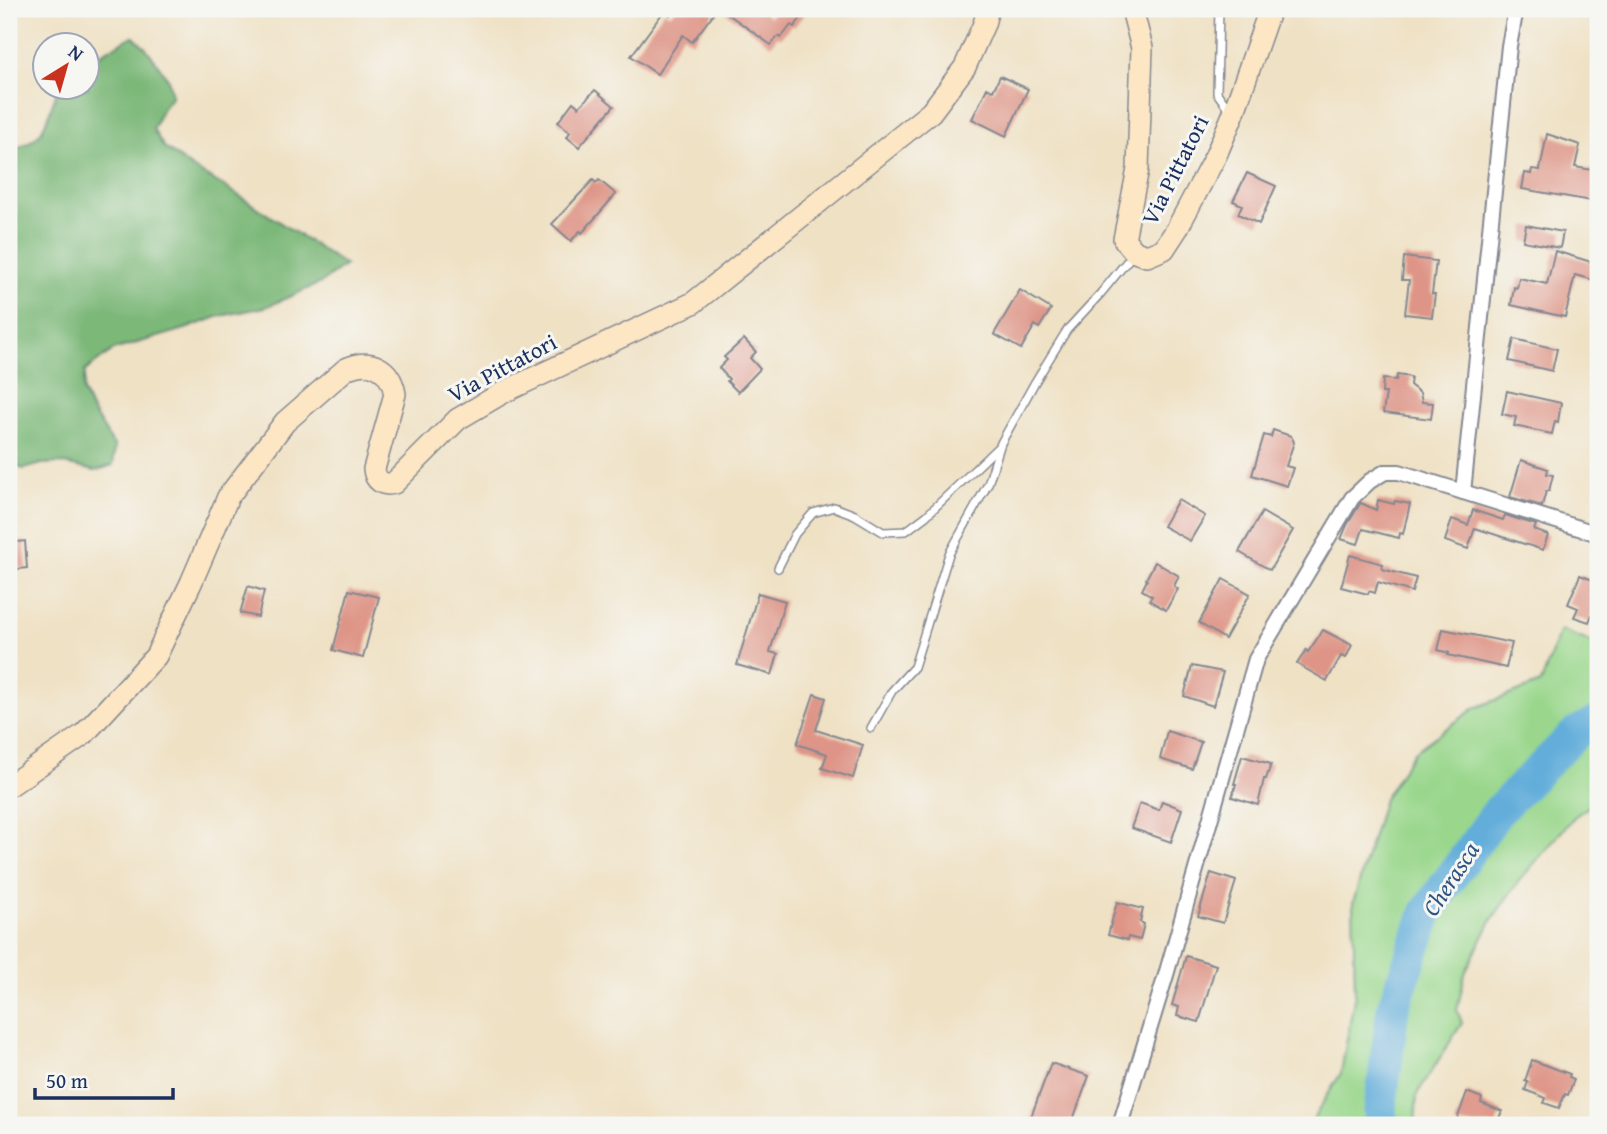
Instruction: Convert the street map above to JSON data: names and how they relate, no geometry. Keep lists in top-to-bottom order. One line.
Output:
{"streets":{"street":["Via Pittatori"]},"water":["Cherasca"],"scale_bar":"50 m","north":"top right"}
